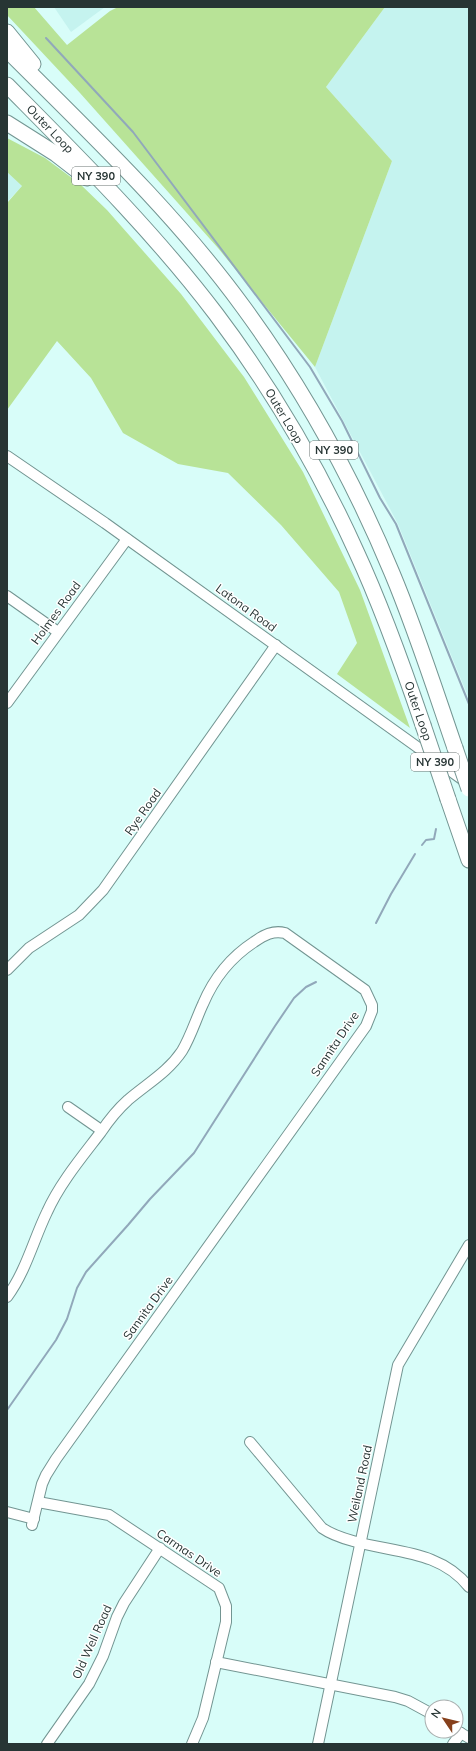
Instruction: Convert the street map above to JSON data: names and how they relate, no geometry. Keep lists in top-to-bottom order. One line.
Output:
{"streets":{"highway":["Outer Loop","NY 390"],"street":["Latona Road","Holmes Road","Rye Road","Sannita Drive","Weiland Road","Carmas Drive","Old Well Road"]},"crossings":[["Latona Road","Holmes Road"],["Latona Road","Rye Road"],["Sannita Drive","Carmas Drive"],["Carmas Drive","Old Well Road"]],"north":"top left"}
